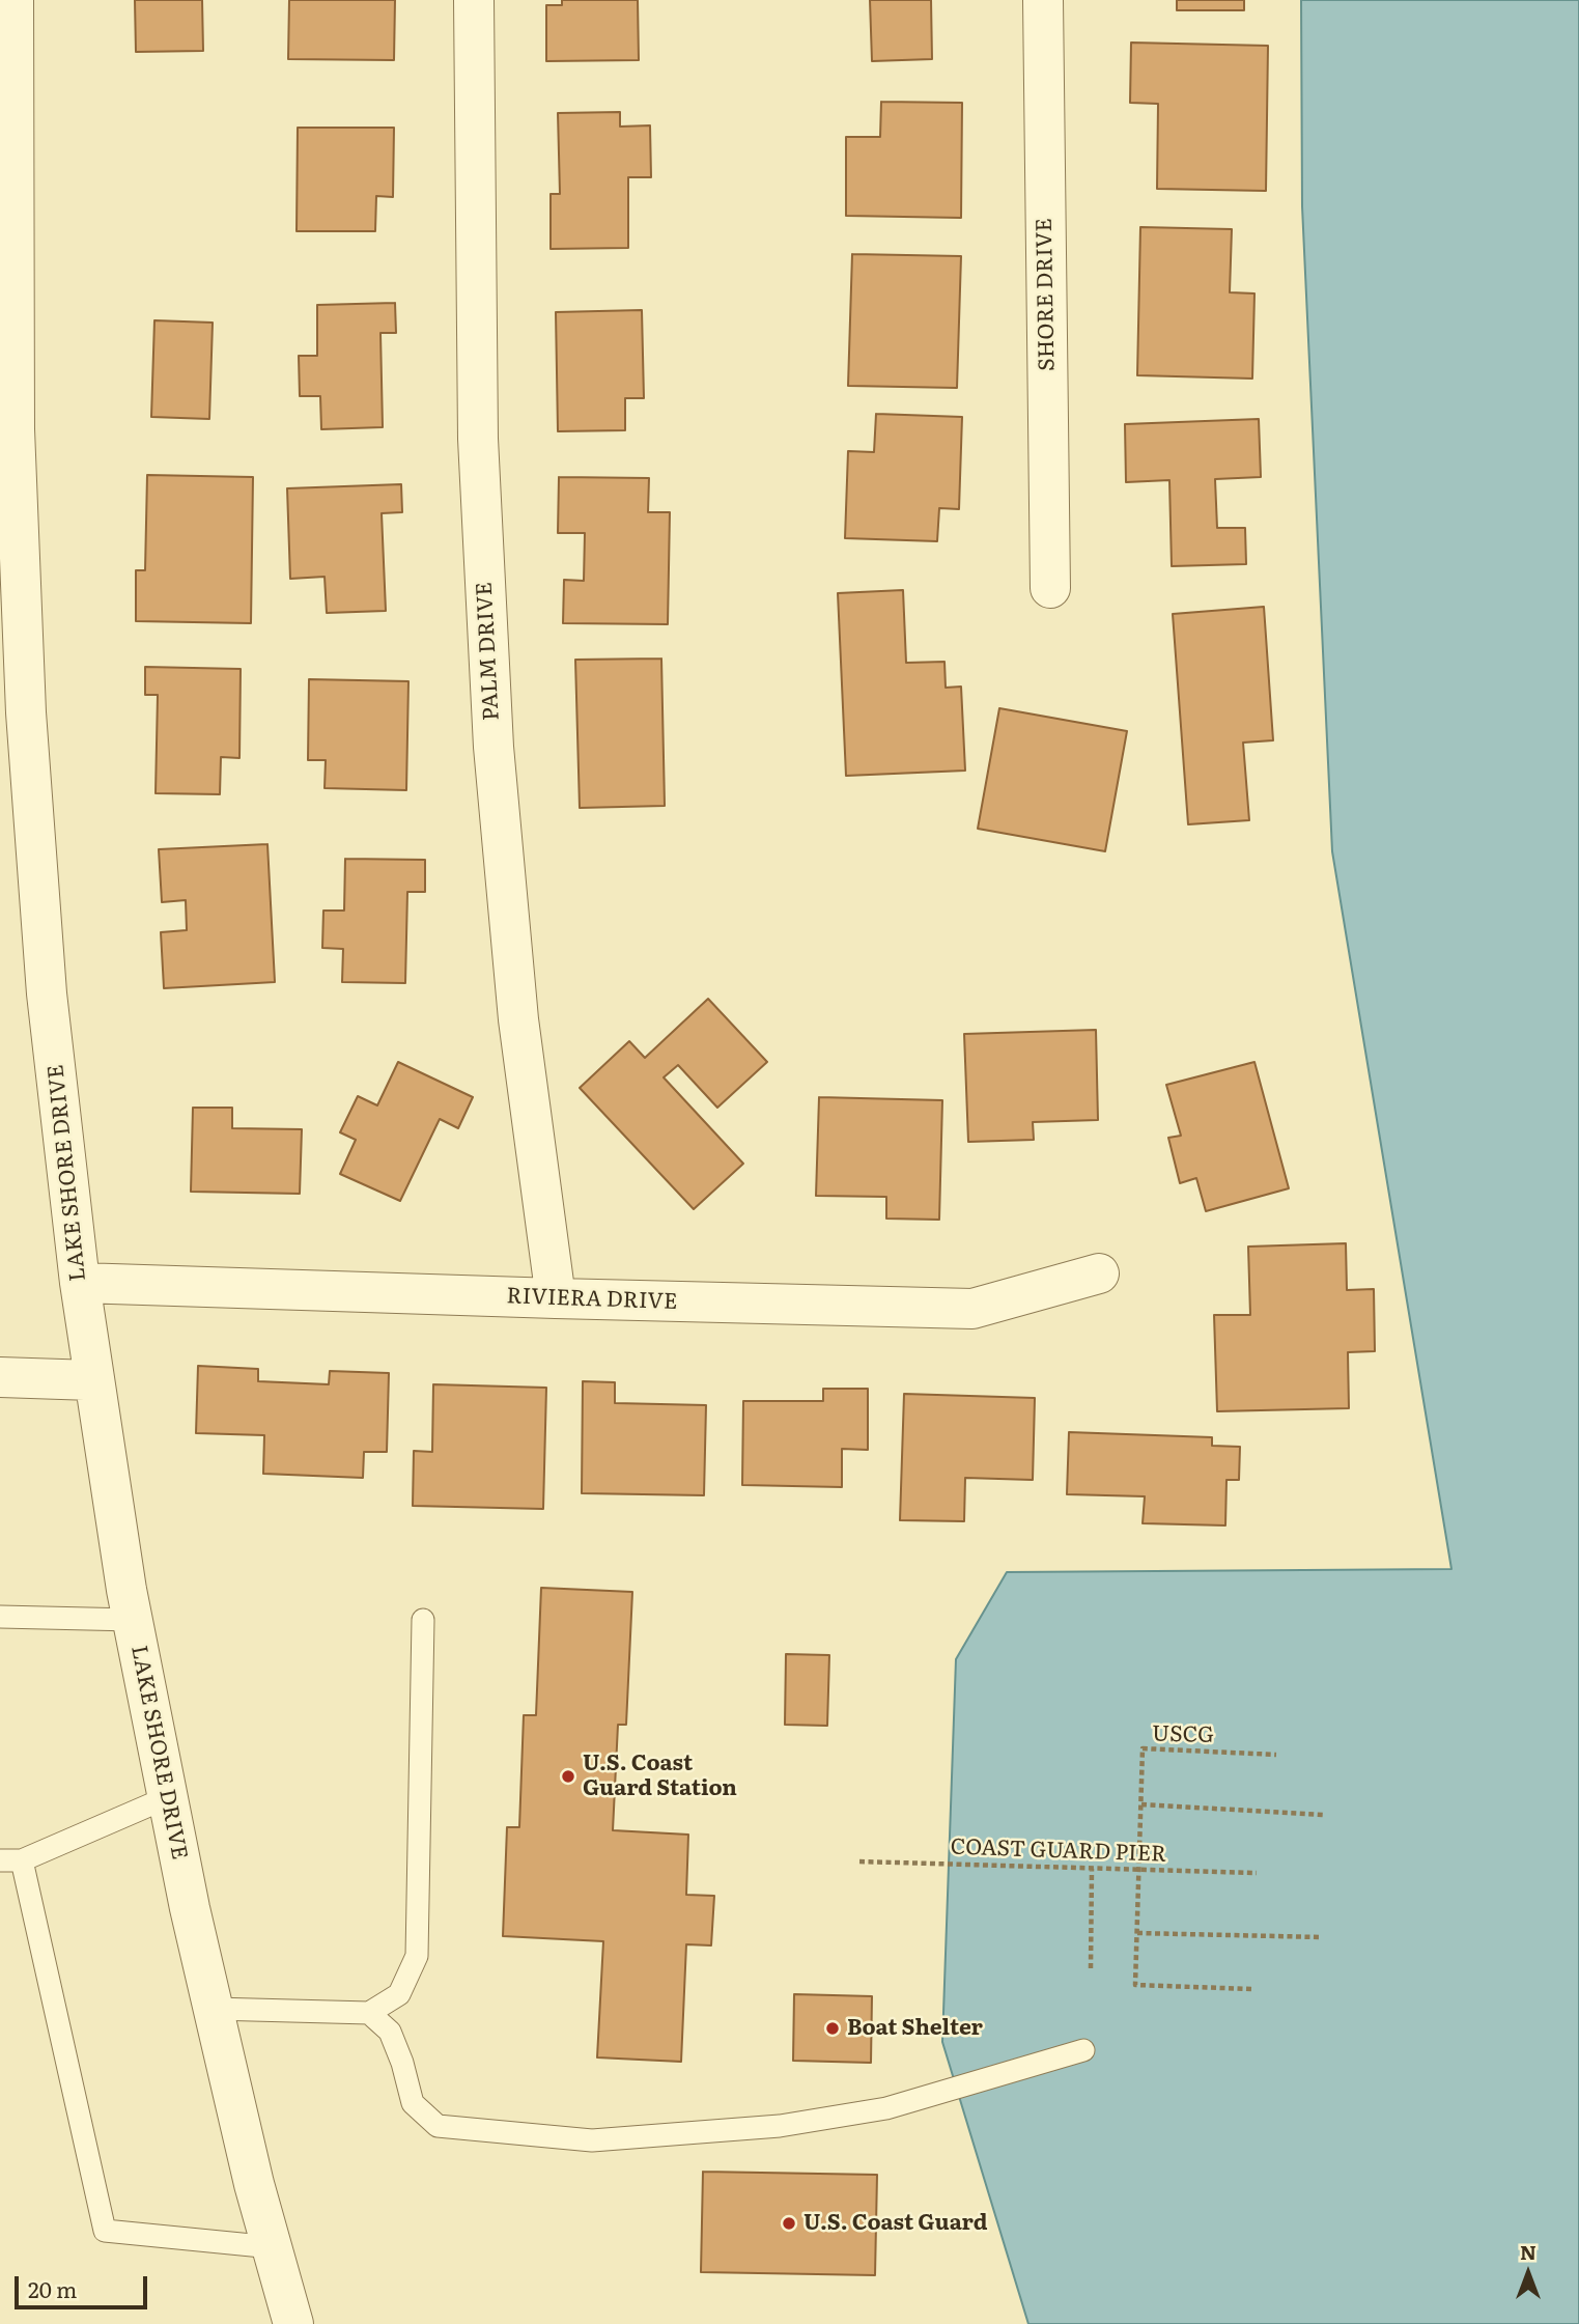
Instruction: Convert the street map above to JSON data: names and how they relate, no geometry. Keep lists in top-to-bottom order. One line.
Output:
{"streets":{"street":["SHORE DRIVE","PALM DRIVE","LAKE SHORE DRIVE","RIVIERA DRIVE"],"path":["USCG","COAST GUARD PIER"]},"crossings":[["PALM DRIVE","RIVIERA DRIVE"],["LAKE SHORE DRIVE","RIVIERA DRIVE"],["USCG","COAST GUARD PIER"]],"places":["U.S. Coast Guard Station","Boat Shelter","U.S. Coast Guard"],"scale_bar":"20 m","north":"top"}
